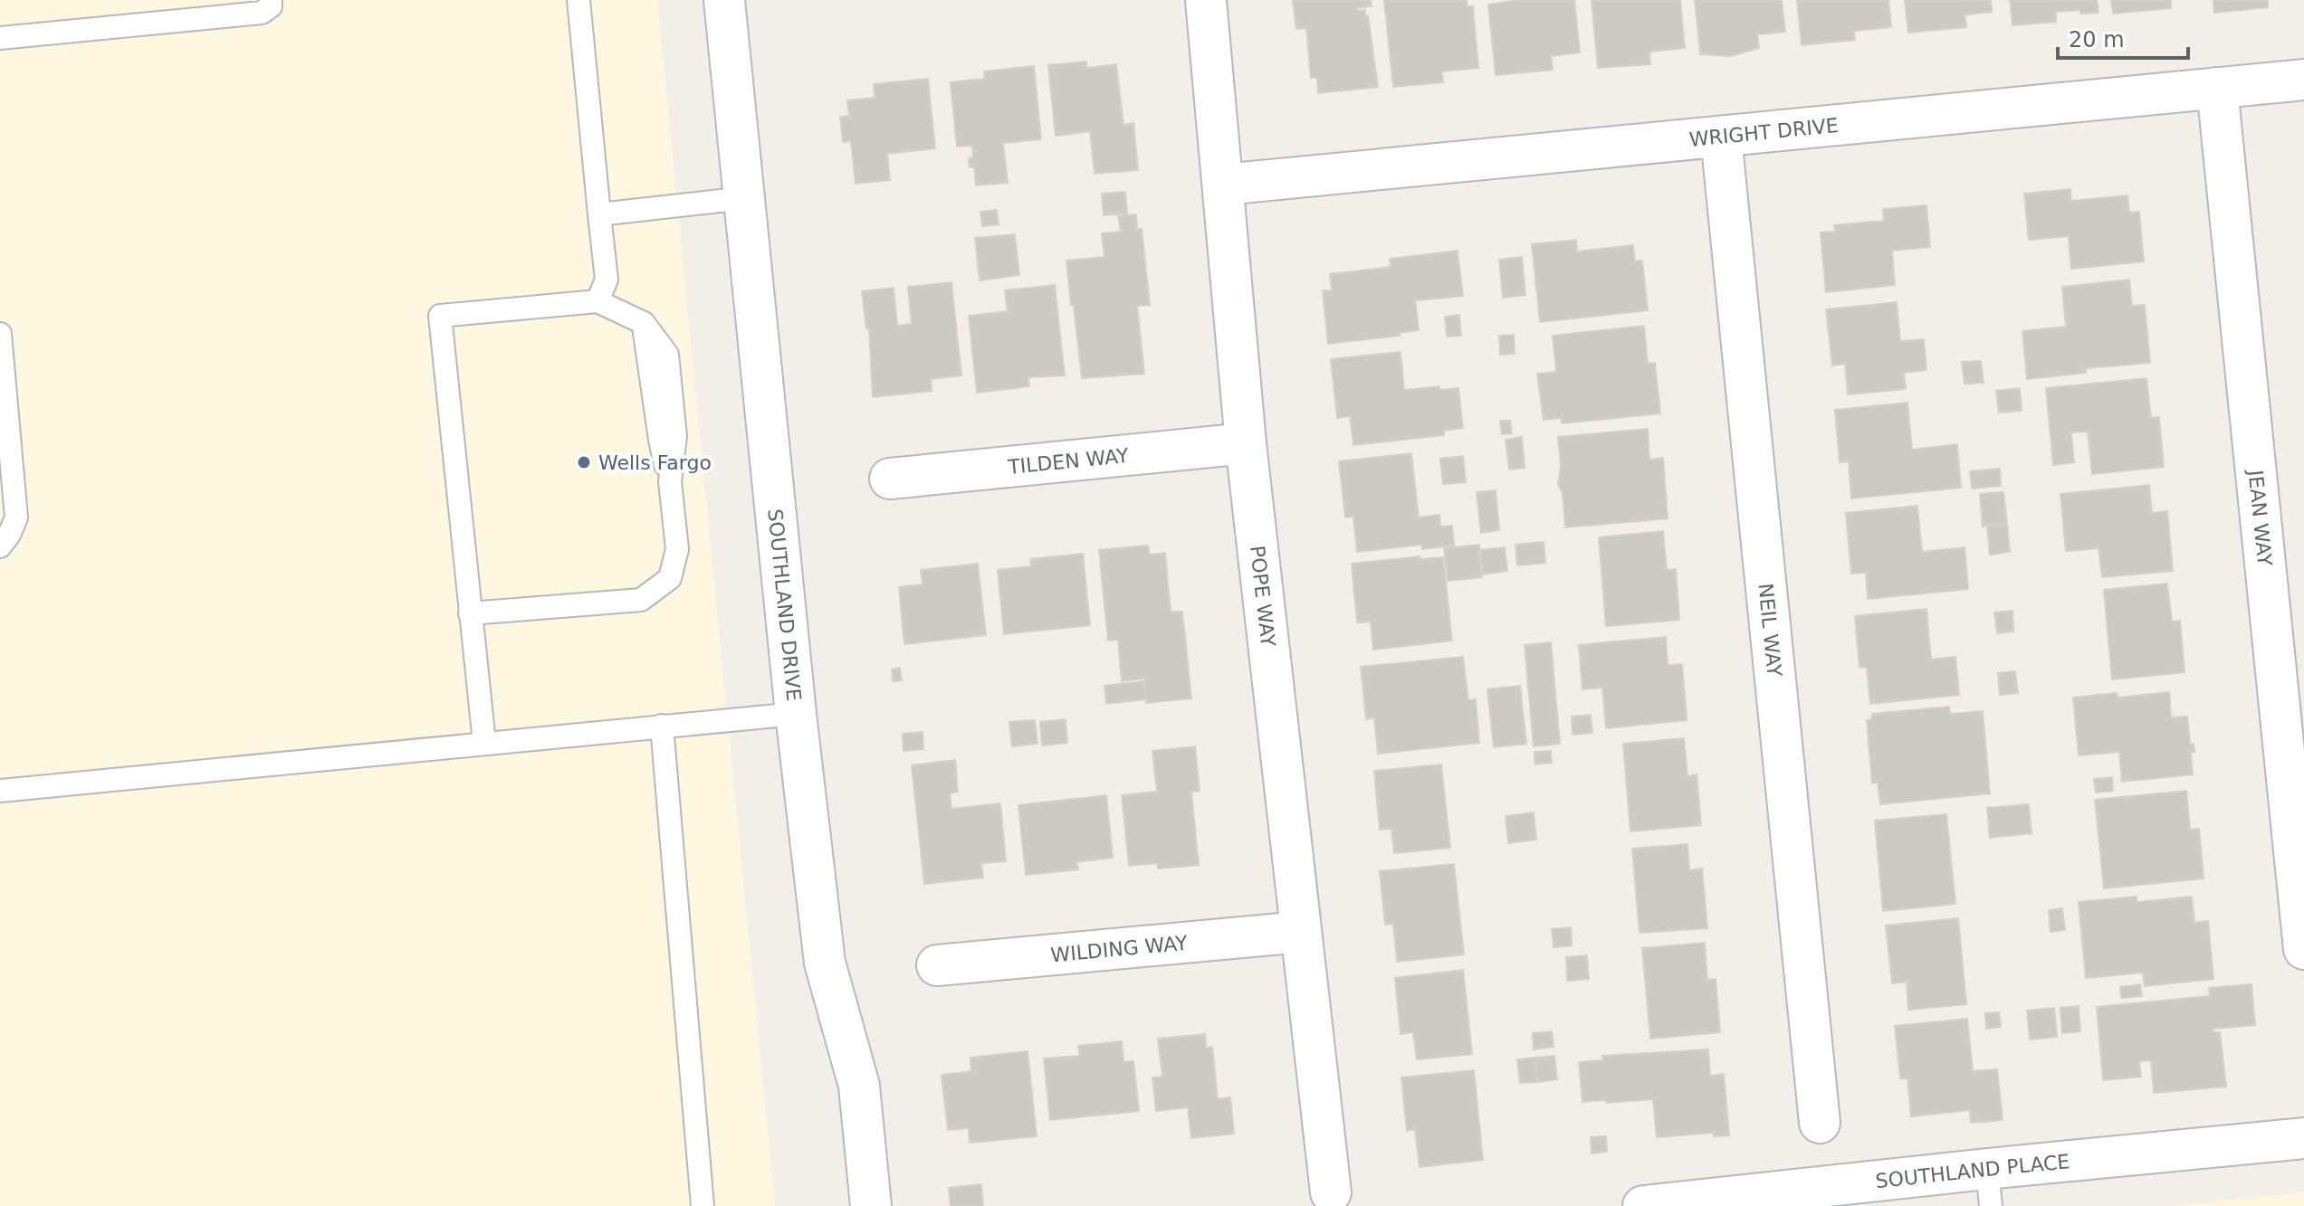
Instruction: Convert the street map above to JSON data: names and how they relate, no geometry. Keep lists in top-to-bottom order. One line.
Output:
{"streets":{"street":["WRIGHT DRIVE","TILDEN WAY","JEAN WAY","POPE WAY","SOUTHLAND DRIVE","NEIL WAY","WILDING WAY","SOUTHLAND PLACE"]},"crossings":[["WRIGHT DRIVE","JEAN WAY"],["WRIGHT DRIVE","POPE WAY"],["WRIGHT DRIVE","NEIL WAY"],["TILDEN WAY","POPE WAY"],["POPE WAY","WILDING WAY"]],"places":["Wells Fargo"],"scale_bar":"20 m"}
